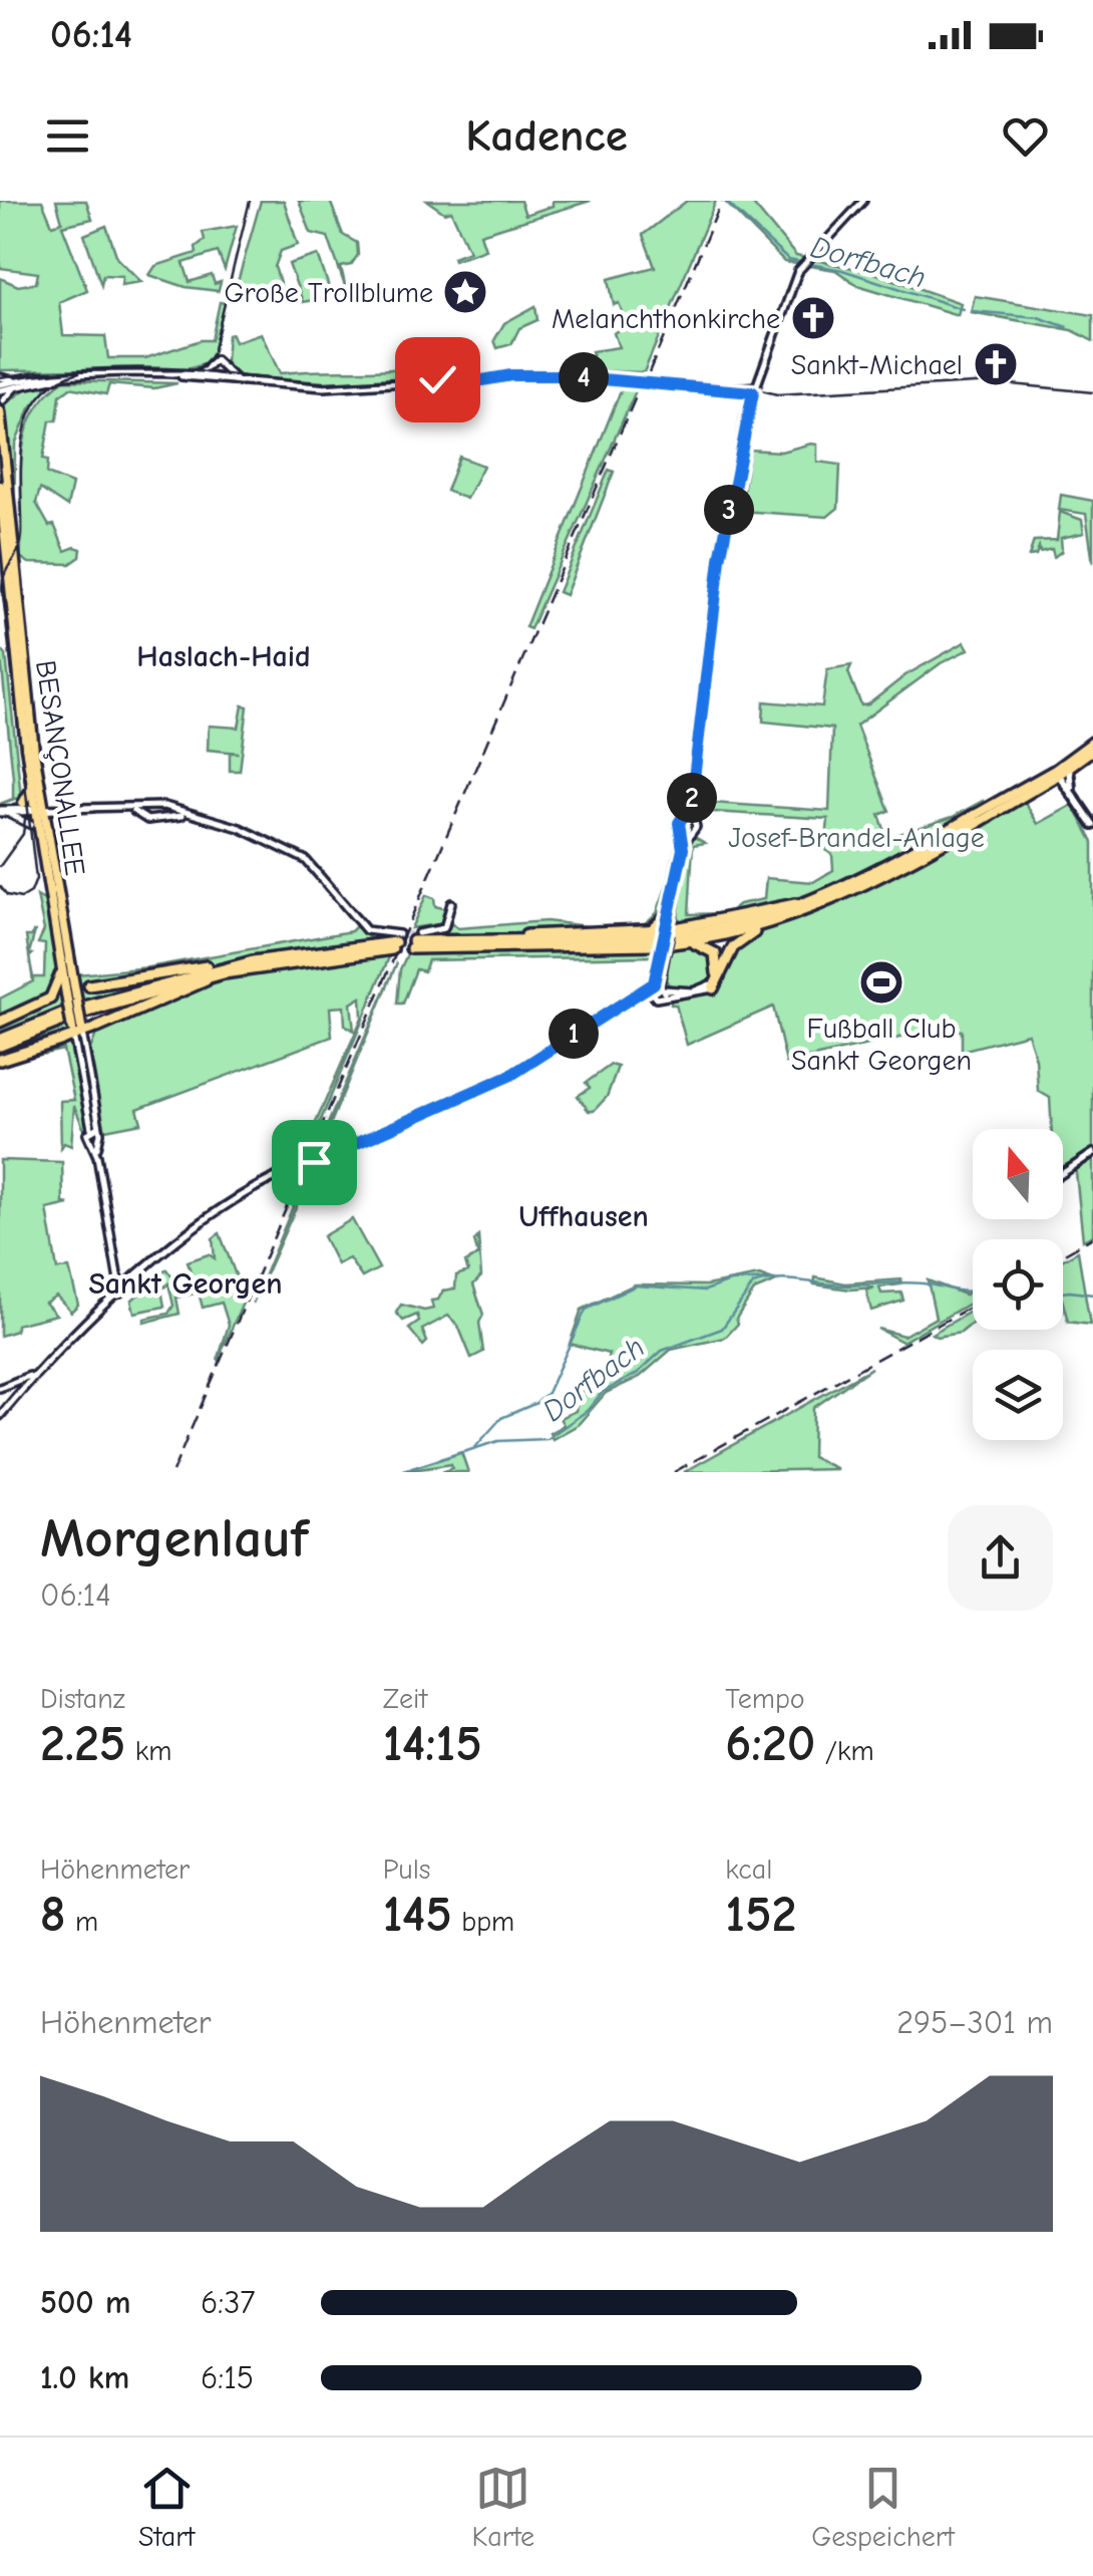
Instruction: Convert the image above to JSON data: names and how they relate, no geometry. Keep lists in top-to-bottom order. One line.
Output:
{"streets":{"main road":["BESANÇONALLEE"]},"districts":["Haslach-Haid","Uffhausen","Sankt Georgen"],"water":["Dorfbach"],"parks":["Josef-Brandel-Anlage"],"places":{"place":["Große Trollblume"],"church":["Melanchthonkirche","Sankt-Michael"],"sports":["Fußball Club Sankt Georgen"]},"north":"top","page":{"status":"06:14","header":"Kadence","pins":["4","3","2","1"],"heading":["Morgenlauf","06:14"],"stats":[["Distanz","2.25 km"],["Zeit","14:15"],["Tempo","6:20 /km"],["Höhenmeter","8 m"],["Puls","145 bpm"],["kcal","152"]],"chart":["Höhenmeter","295–301 m"],"list":[{"name":"500 m","note":"6:37"},{"name":"1.0 km","note":"6:15"}],"tabs":["Start","Karte","Gespeichert"]}}
